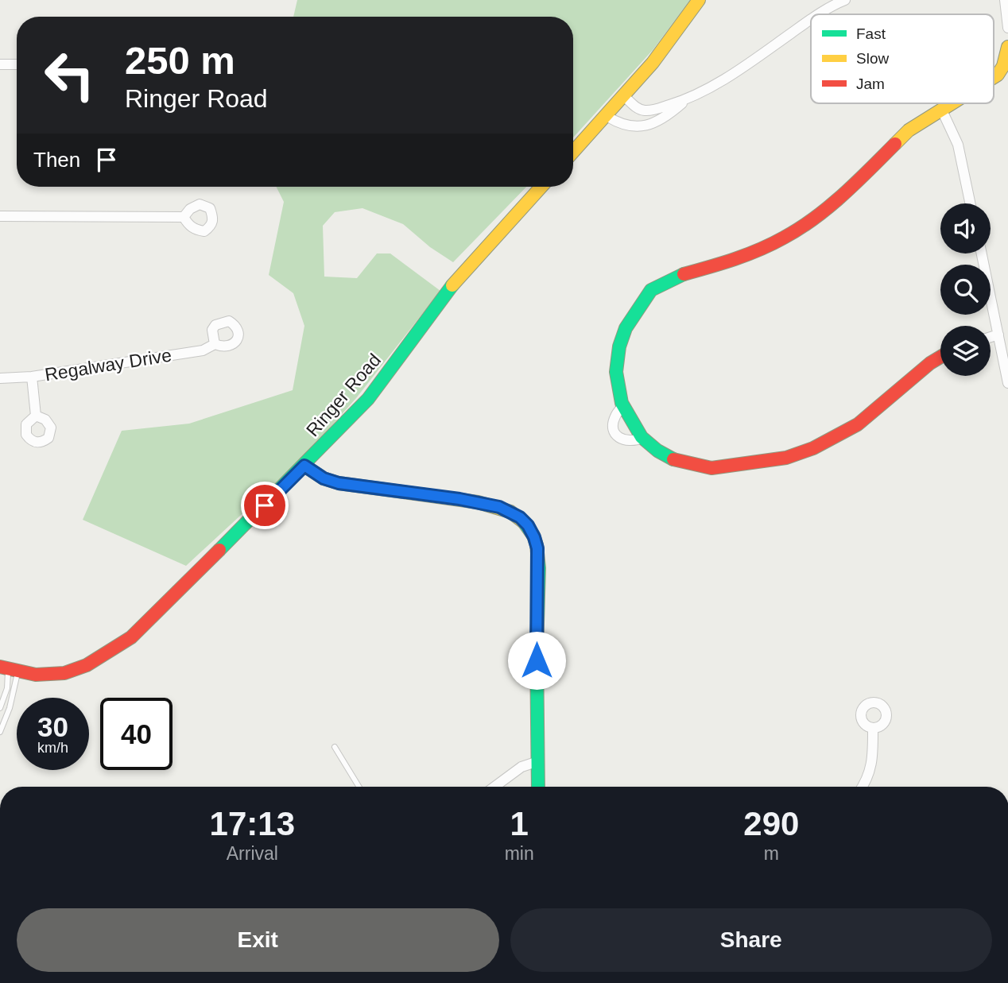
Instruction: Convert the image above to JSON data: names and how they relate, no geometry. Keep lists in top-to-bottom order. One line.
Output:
{"streets":{"street":["Regalway Drive","Ringer Road"]},"legend":["Fast","Slow","Jam"],"page":{"turn":["250 m","Ringer Road"],"then":"Then","speed":"30 km/h","limit":"40","eta":["17:13","Arrival","1","min","290","m"],"buttons":["Exit","Share"]}}
